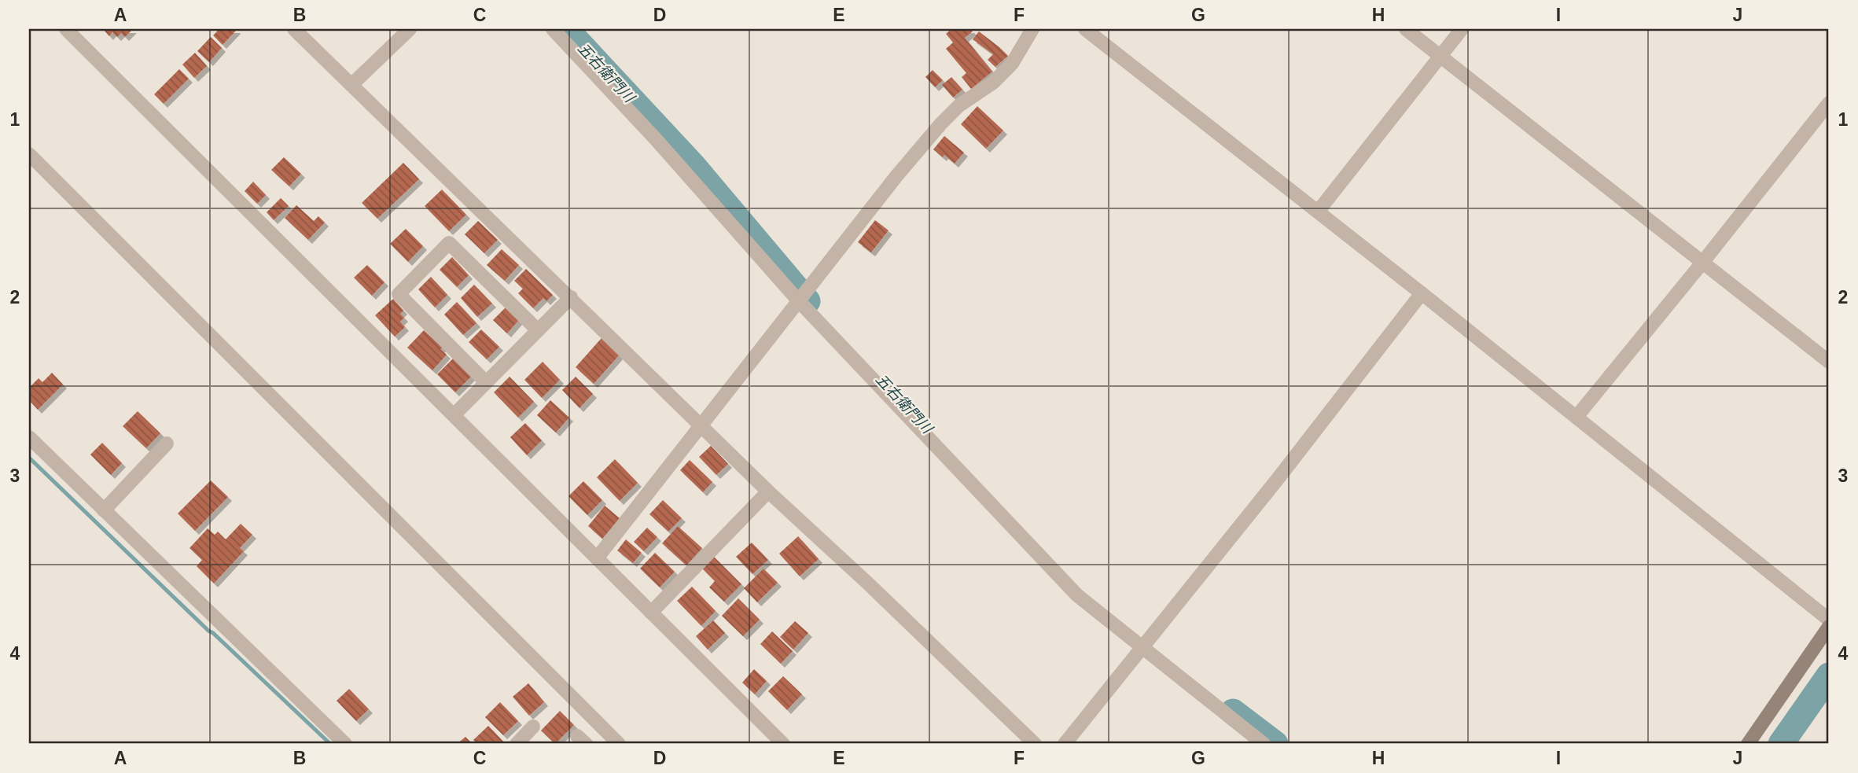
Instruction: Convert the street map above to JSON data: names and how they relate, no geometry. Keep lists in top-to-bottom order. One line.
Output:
{"water":["五右衛門川"],"grid":{"columns":["A","B","C","D","E","F","G","H","I","J"],"rows":["1","2","3","4"]}}
